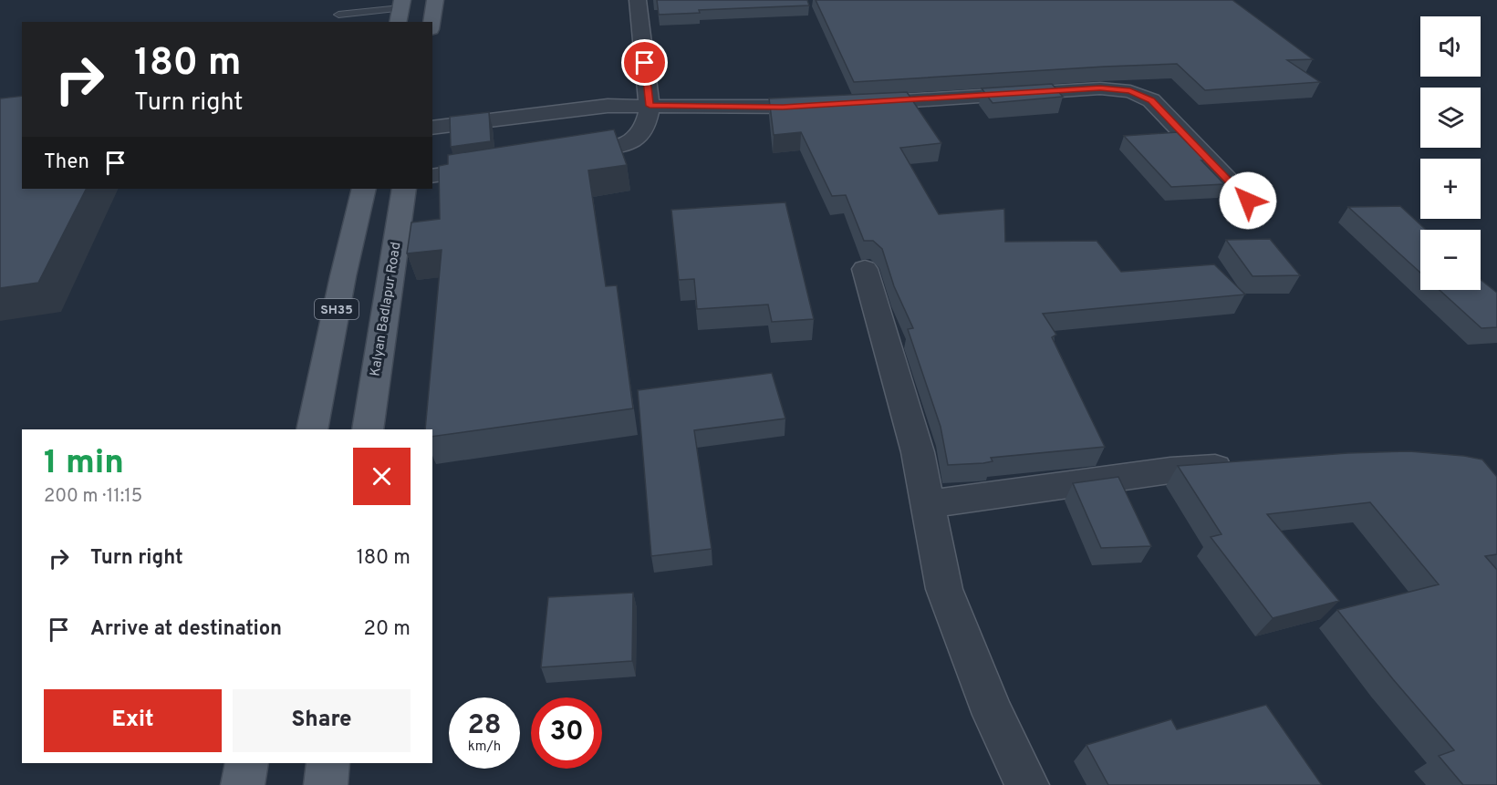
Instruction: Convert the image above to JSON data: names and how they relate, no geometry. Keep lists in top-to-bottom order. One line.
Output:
{"streets":{"main road":["SH35","Kalyan Badlapur Road"]},"page":{"map_buttons":["+","−"],"turn":["180 m","Turn right"],"then":"Then","heading":["1 min","200 m · 11:15"],"list":[{"name":"Turn right","value":"180 m"},{"name":"Arrive at destination","value":"20 m"}],"buttons":["Exit","Share"],"speed":"28 km/h","limit":"30"}}
